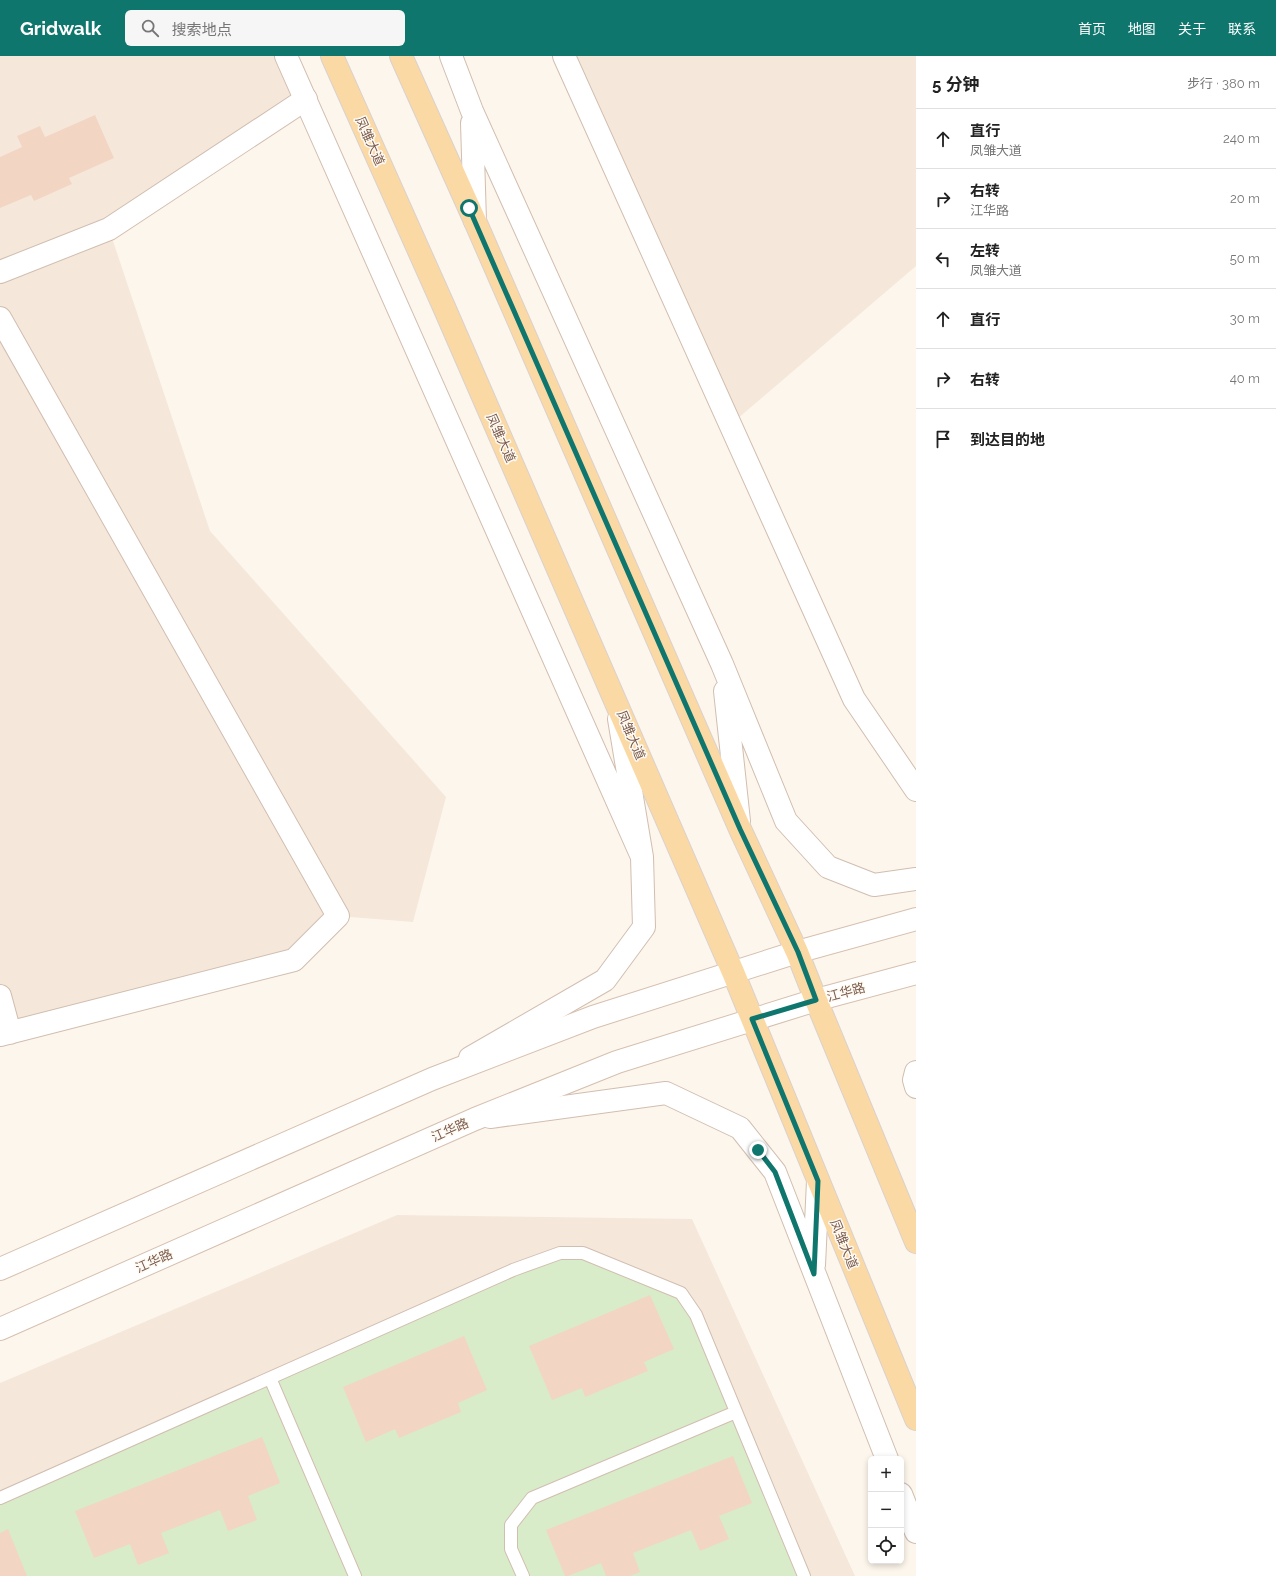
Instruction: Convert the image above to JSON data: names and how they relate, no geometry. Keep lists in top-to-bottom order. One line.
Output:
{"streets":{"main road":["凤雏大道"],"street":["江华路"]},"crossings":[["凤雏大道","江华路"]],"page":{"header":"Gridwalk","search":"搜索地点","nav":["首页","地图","关于","联系"],"heading":["5 分钟","步行 · 380 m"],"list":[["直行","凤雏大道","240 m"],["右转","江华路","20 m"],["左转","凤雏大道","50 m"],["直行","30 m"],["右转","40 m"],"到达目的地"],"map_buttons":["+","−"]}}
